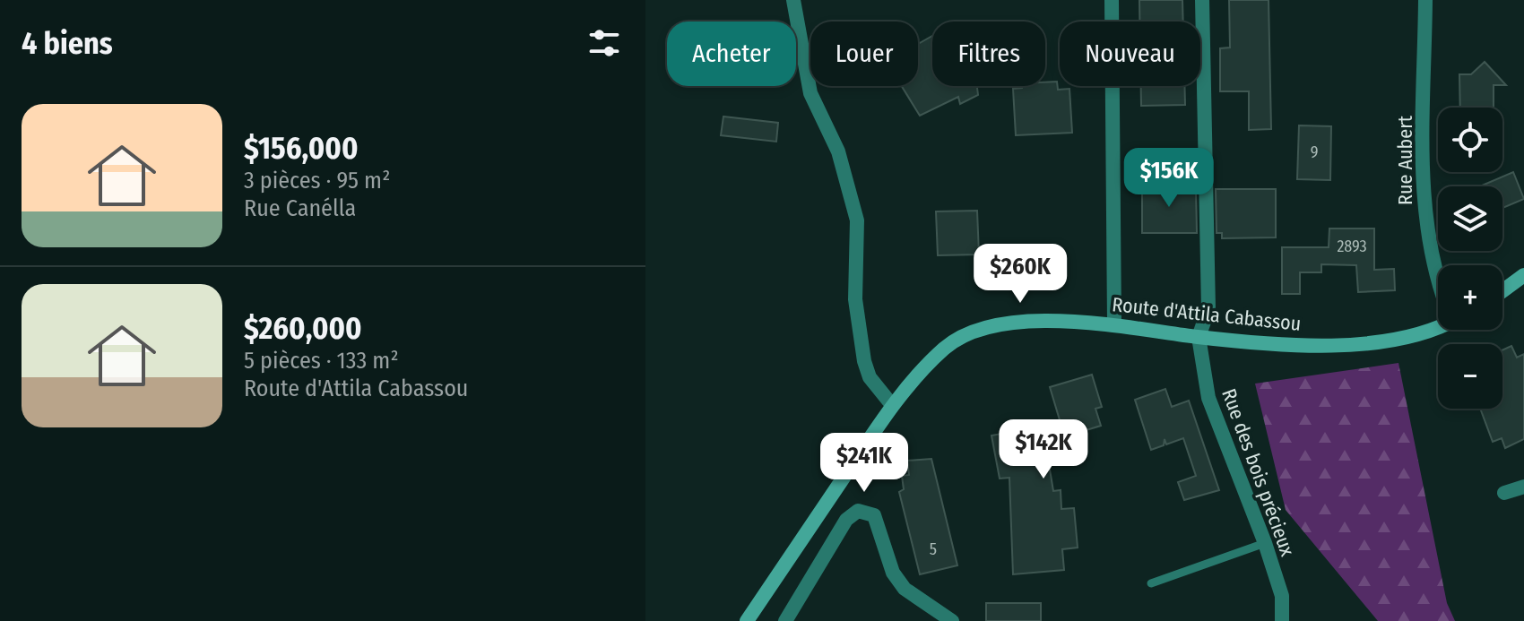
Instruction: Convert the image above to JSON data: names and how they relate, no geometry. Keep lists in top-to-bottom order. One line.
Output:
{"streets":{"main road":["Route d'Attila Cabassou"],"street":["Rue Aubert","Rue des bois précieux"]},"crossings":[["Route d'Attila Cabassou","Rue des bois précieux"]],"house_numbers":["9","2893","5"],"page":{"heading":"4 biens","chip":["Acheter","Louer","Filtres","Nouveau"],"list":[{"name":"$156,000","note":"3 pièces · 95 m² · Rue Canélla"},{"name":"$260,000","note":"5 pièces · 133 m² · Route d'Attila Cabassou"}],"map_buttons":["+","−"],"price":["$156K","$260K","$142K","$241K"]}}
